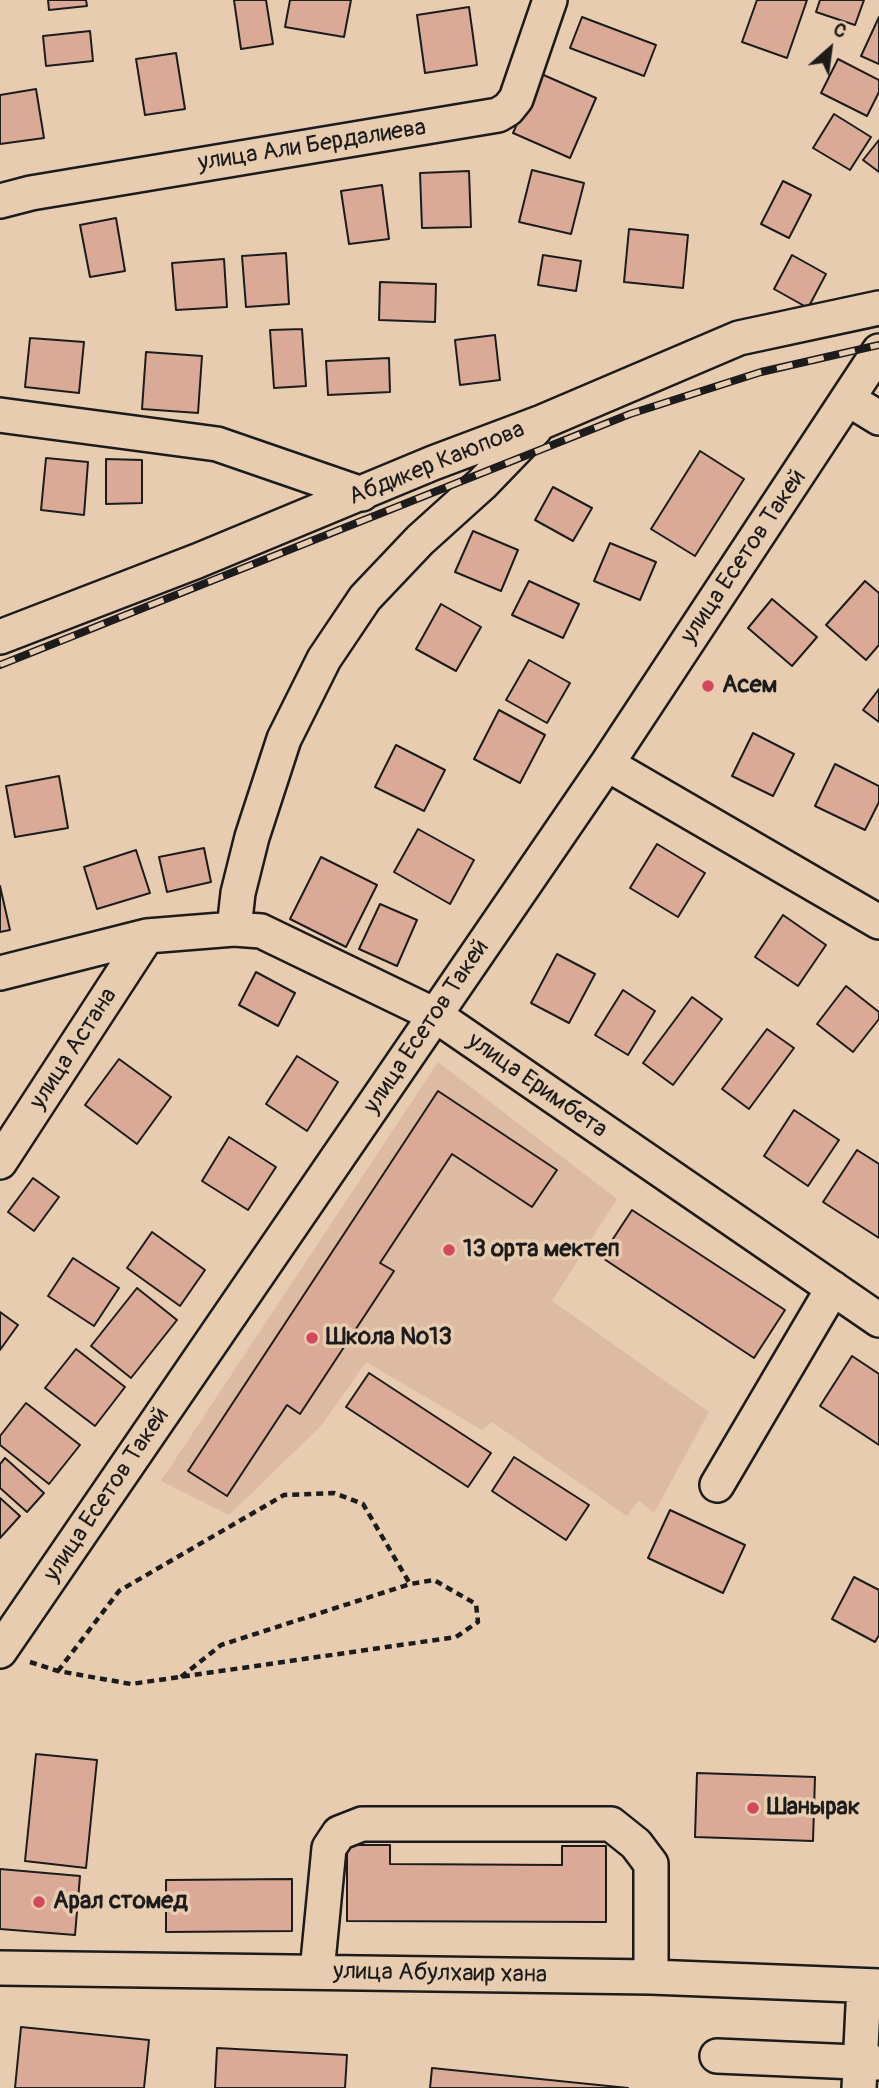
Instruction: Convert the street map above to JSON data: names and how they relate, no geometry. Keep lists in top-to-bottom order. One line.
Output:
{"streets":{"street":["улица Али Бердалиева","Абдикер Каюпова","улица Есетов Такей","улица Астана","улица Еримбета","улица Абулхаир хана"]},"crossings":[["улица Есетов Такей","улица Еримбета"],["улица Астана","улица Еримбета"]],"places":["Асем","13 орта мектеп","Школа №13","Шанырак","Арал стомед"],"north":"top right"}
